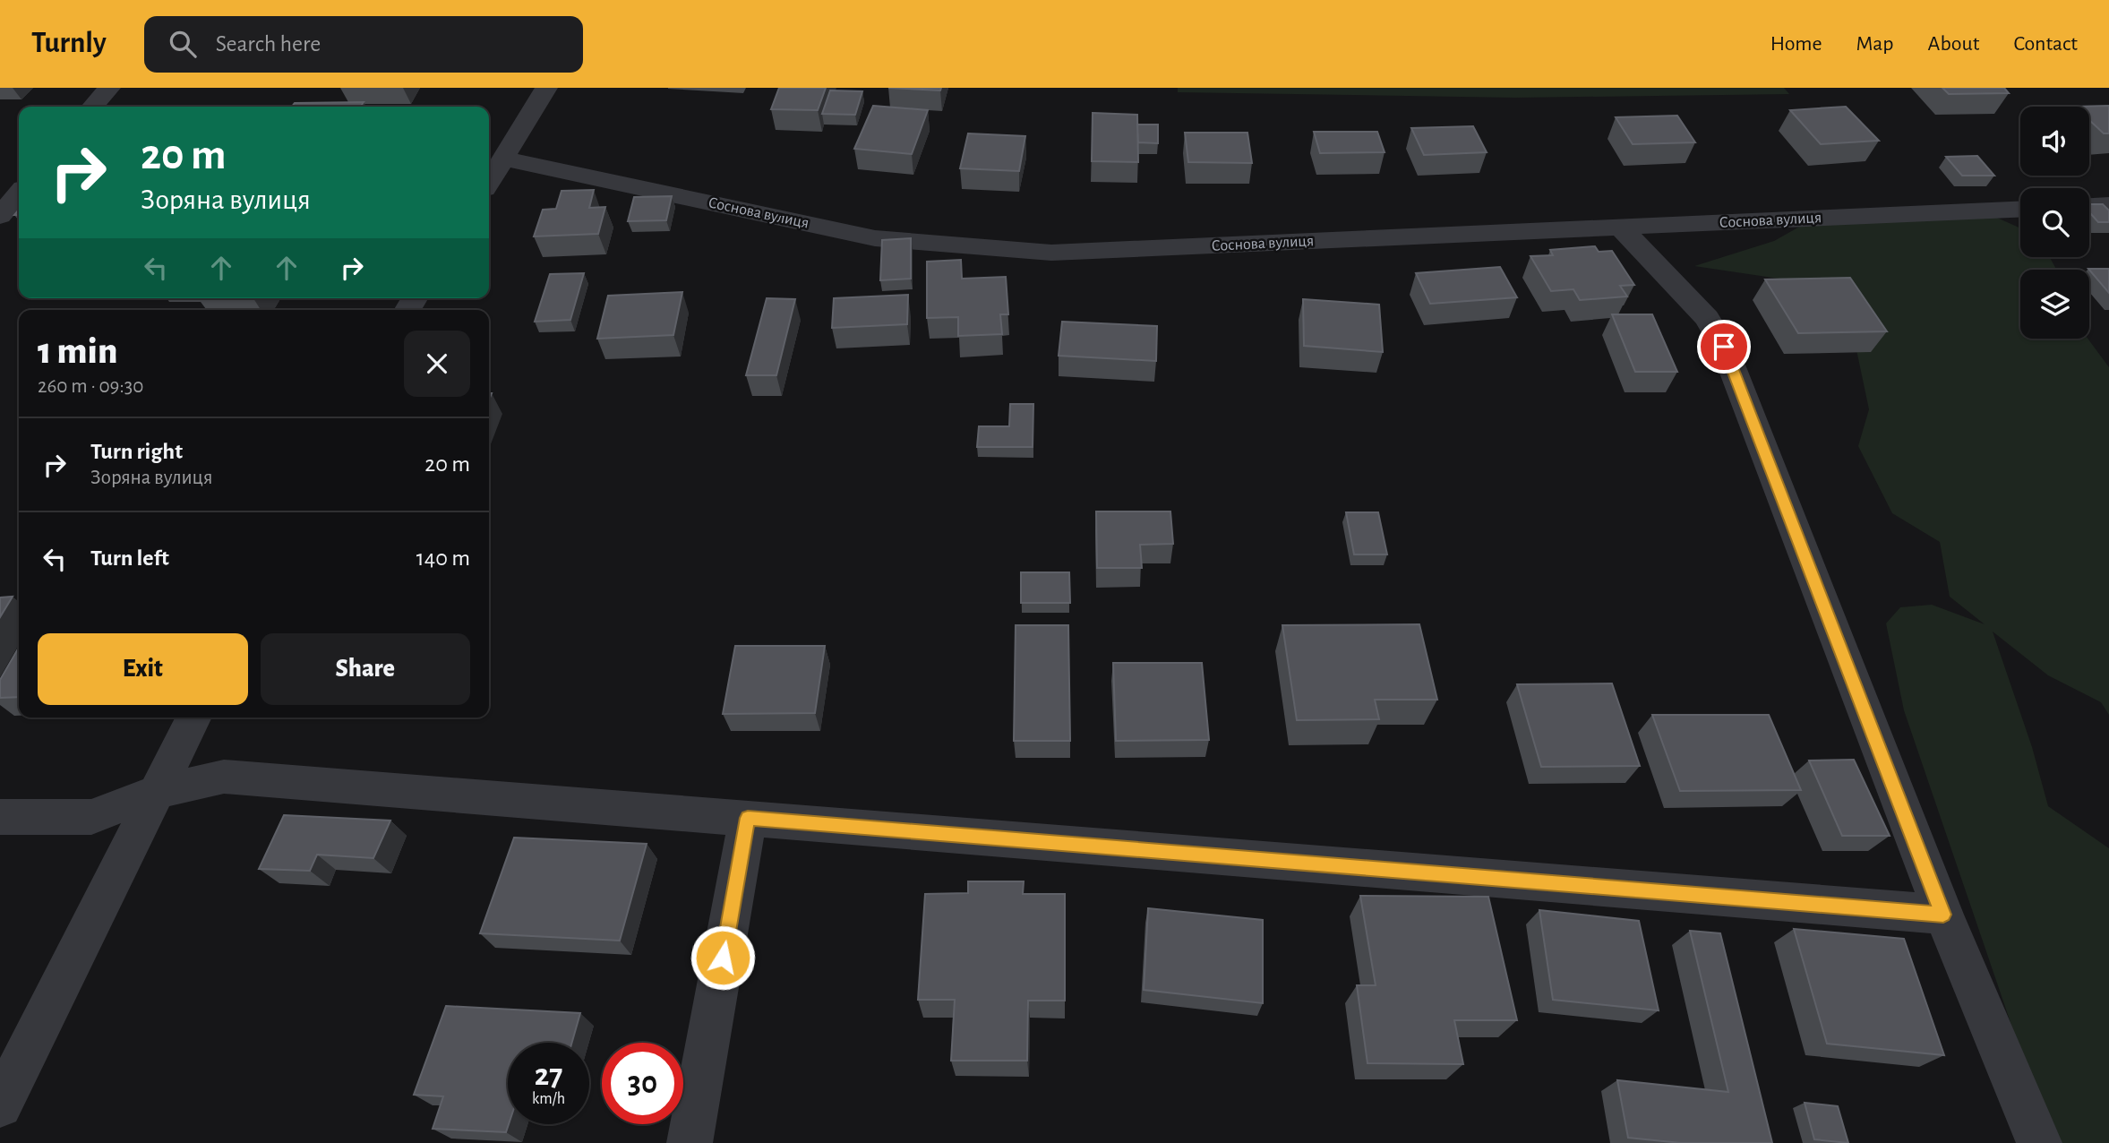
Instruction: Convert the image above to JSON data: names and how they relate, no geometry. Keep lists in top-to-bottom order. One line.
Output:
{"streets":{"street":["Соснова вулиця"]},"page":{"header":"Turnly","search":"Search here","nav":["Home","Map","About","Contact"],"turn":["20 m","Зоряна вулиця"],"heading":["1 min","260 m · 09:30"],"list":[{"name":"Turn right","note":"Зоряна вулиця","value":"20 m"},{"name":"Turn left","value":"140 m"}],"buttons":["Exit","Share"],"speed":"27 km/h","limit":"30"}}
